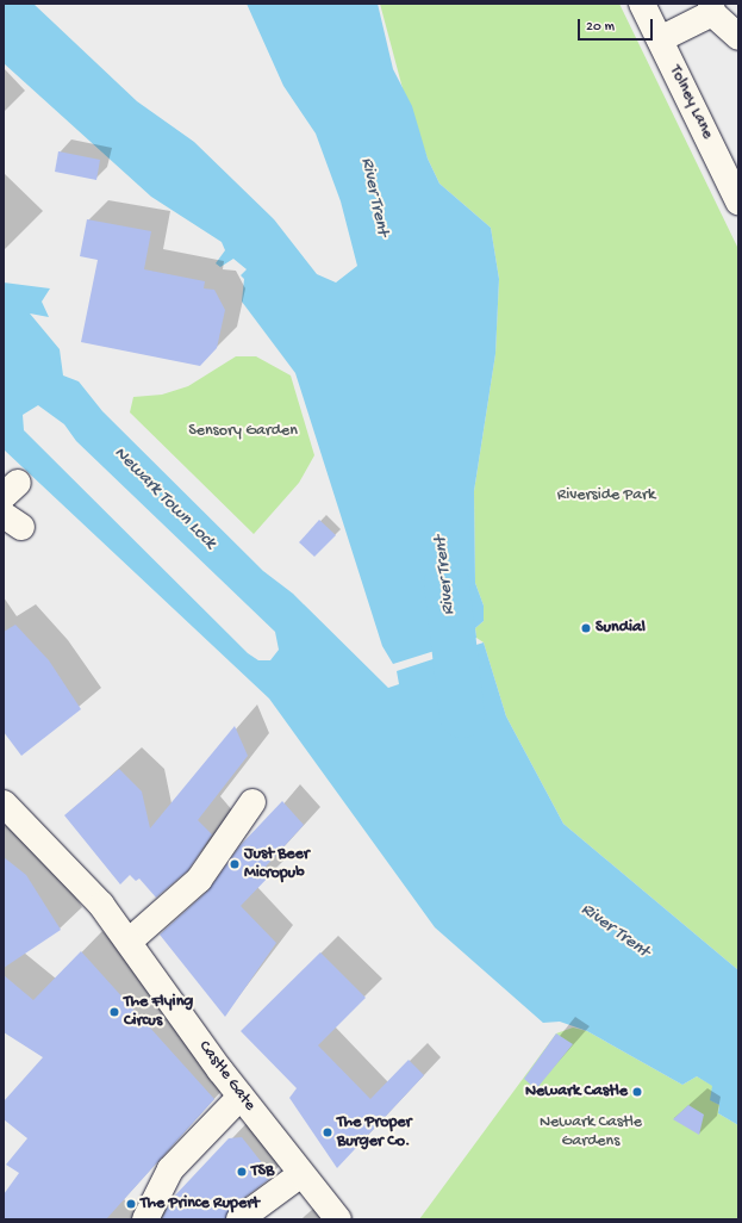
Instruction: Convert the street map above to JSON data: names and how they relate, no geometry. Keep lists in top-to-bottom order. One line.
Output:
{"streets":{"main road":["Tolney Lane","Castle Gate"]},"water":["River Trent","Newark Town Lock"],"parks":["Sensory Garden","Riverside Park","Newark Castle Gardens"],"places":["Sundial","Just Beer Micropub","The Flying Circus","Newark Castle","The Proper Burger Co.","TSB","The Prince Rupert"],"scale_bar":"20 m"}
